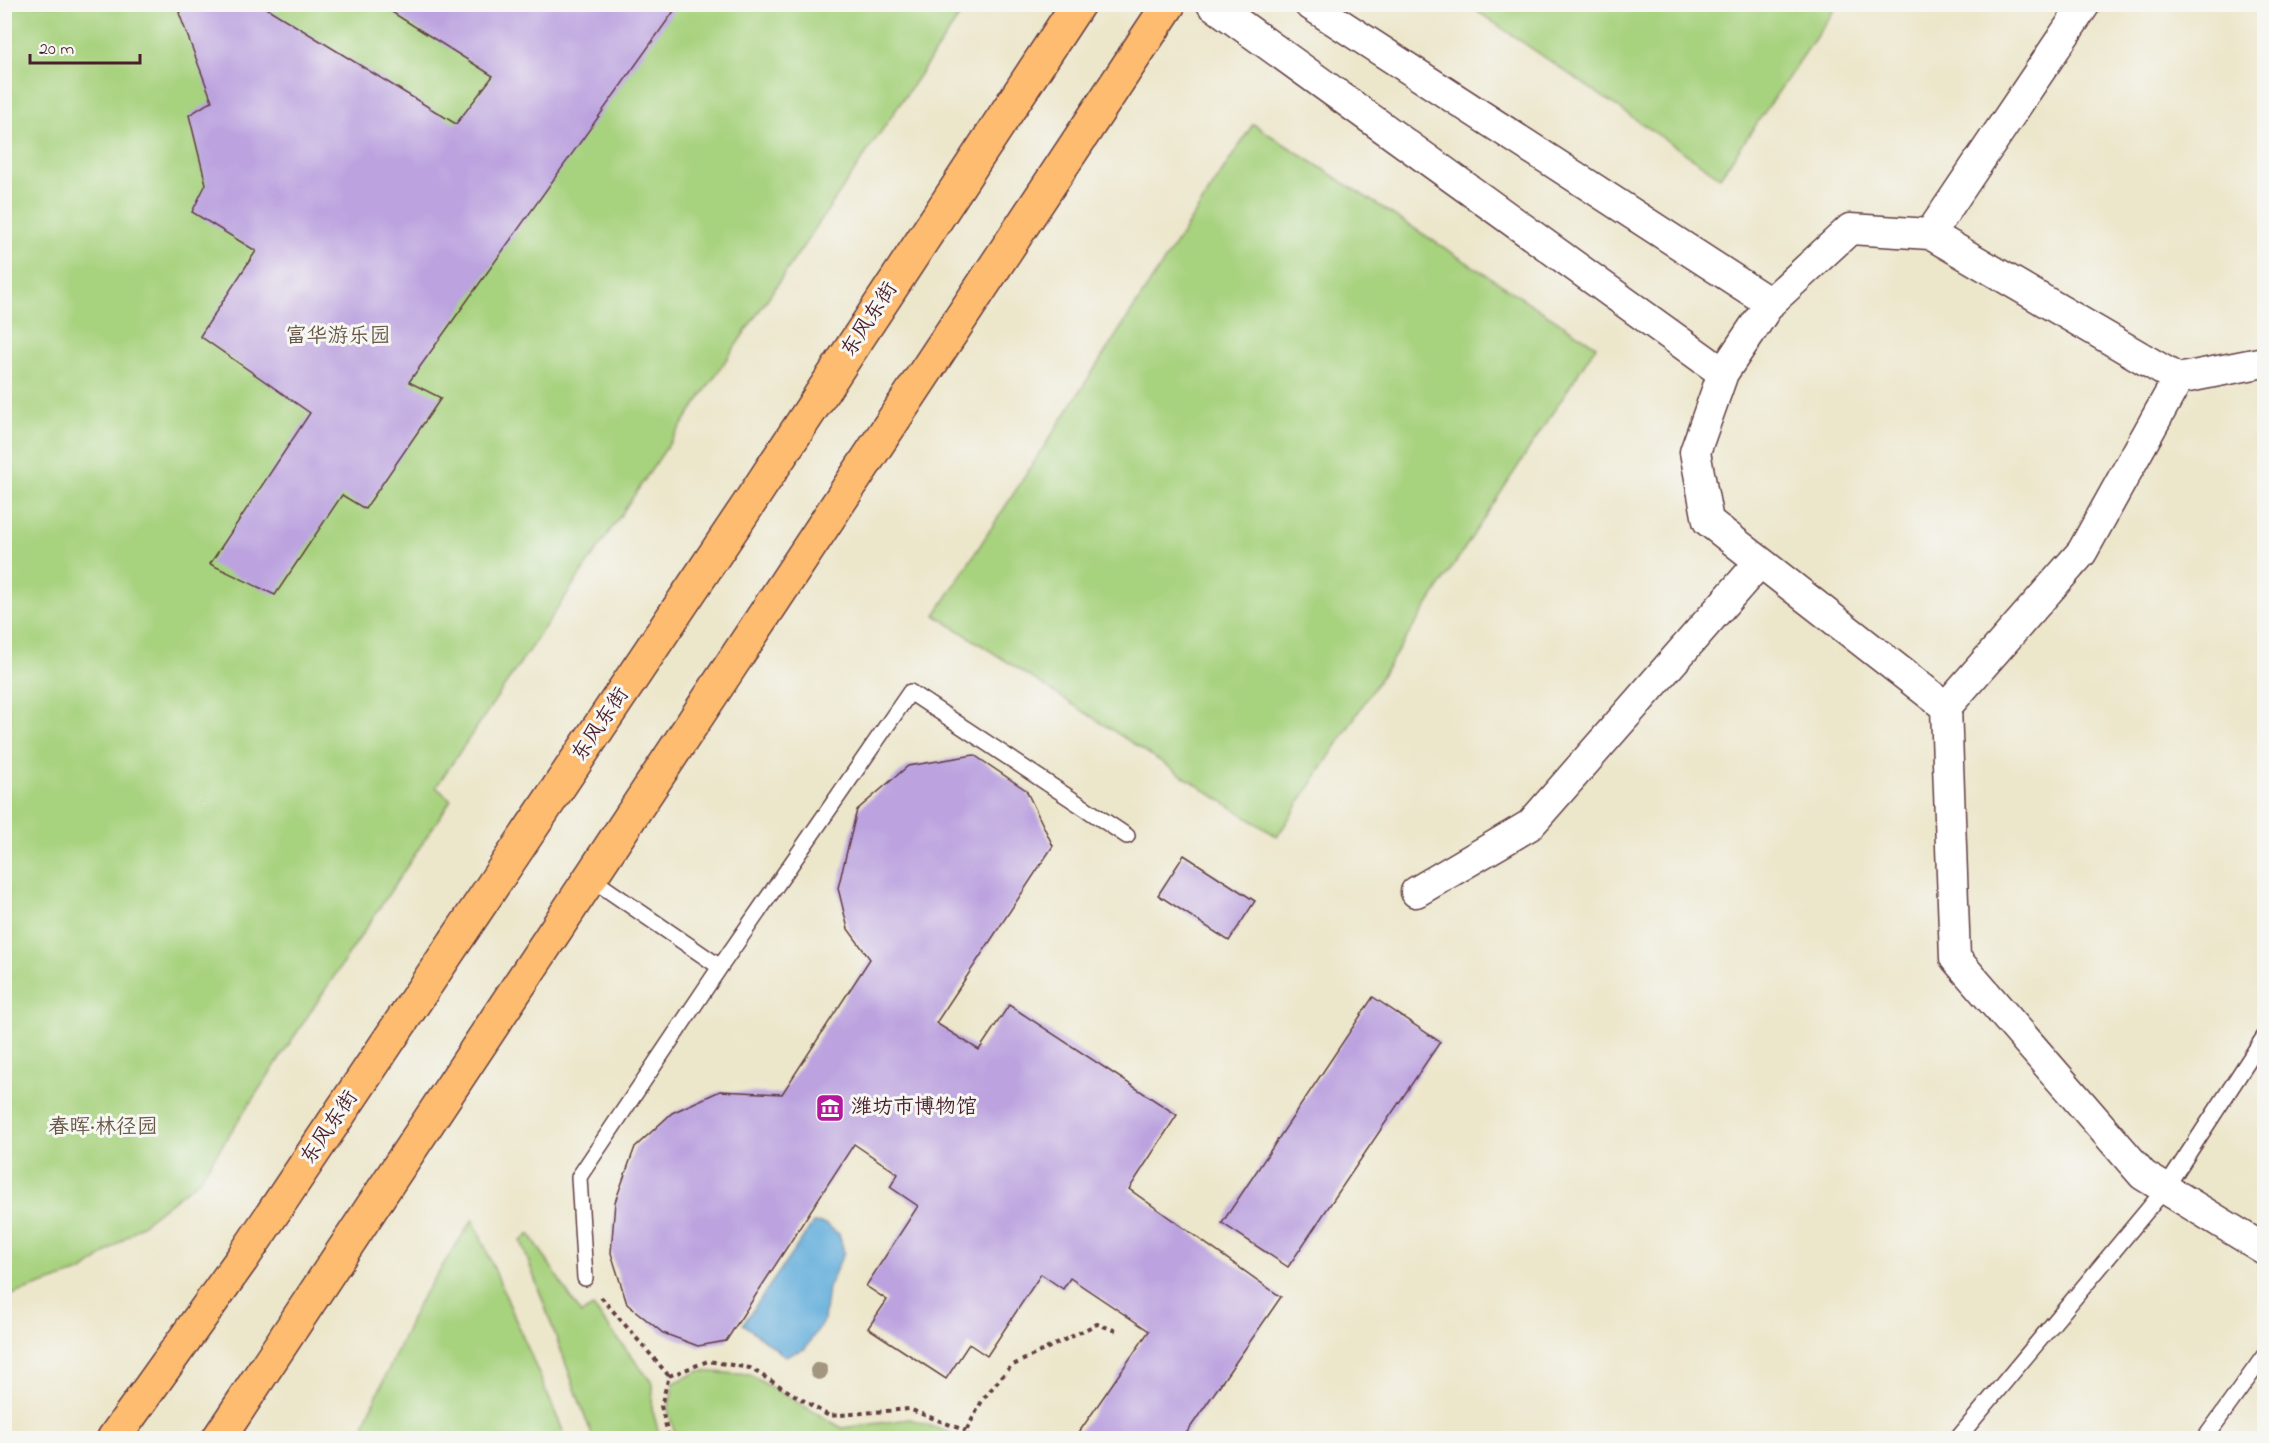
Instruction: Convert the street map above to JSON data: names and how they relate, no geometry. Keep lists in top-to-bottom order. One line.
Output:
{"streets":{"main road":["东风东街"]},"parks":["富华游乐园","春晖·林径园"],"places":{"museum":["潍坊市博物馆"]},"scale_bar":"20 m"}
